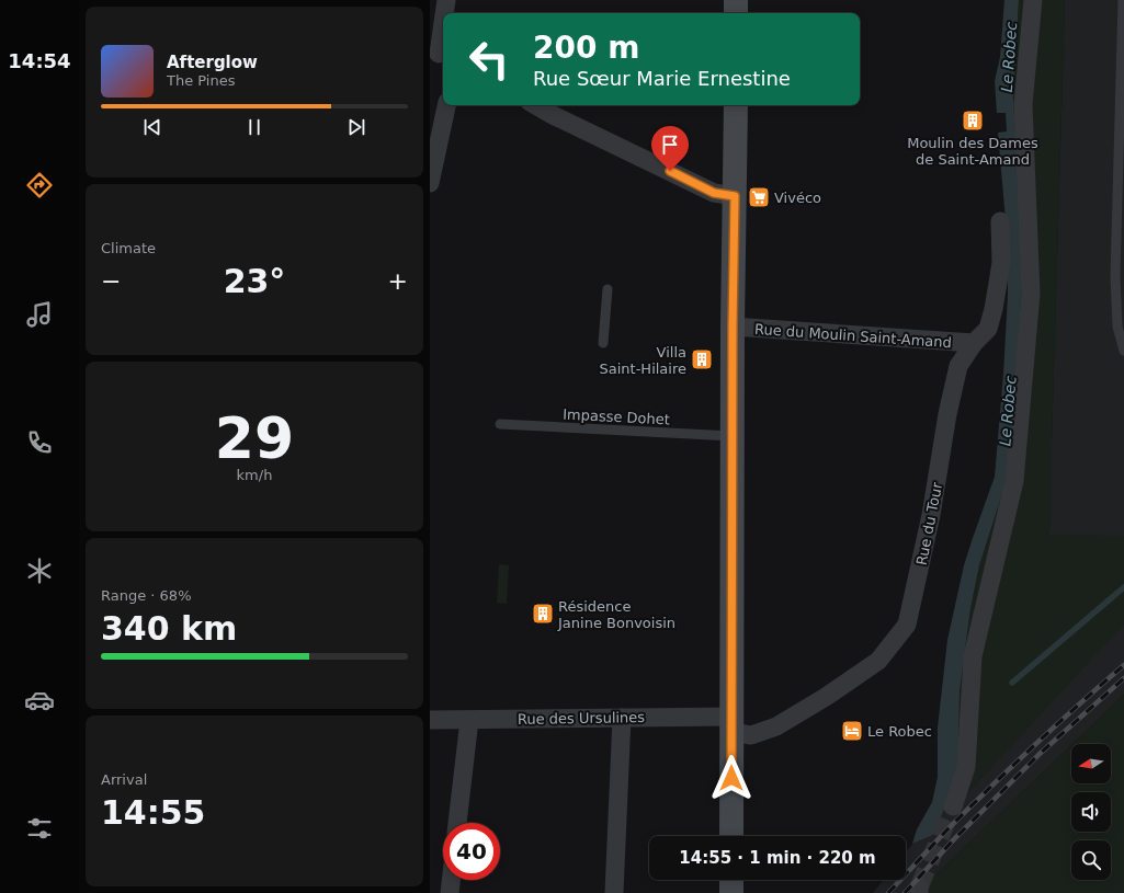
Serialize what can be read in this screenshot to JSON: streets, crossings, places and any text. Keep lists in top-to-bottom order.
{
  "streets": {
    "street": ["Rue du Moulin Saint-Amand", "Rue du Tour", "Rue des Ursulines"],
    "lane": ["Impasse Dohet"]
  },
  "crossings": [
    ["Rue du Moulin Saint-Amand", "Rue du Tour"],
    ["Rue du Tour", "Rue des Ursulines"]
  ],
  "water": ["Le Robec"],
  "places": {
    "building": ["Moulin des Dames de Saint-Amand", "Villa Saint-Hilaire", "Résidence Janine Bonvoisin"],
    "supermarket": ["Vivéco"],
    "hotel": ["Le Robec"]
  },
  "north": "left",
  "page": {
    "tabs": "14:54",
    "turn": ["200 m", "Rue Sœur Marie Ernestine"],
    "song": ["Afterglow", "The Pines"],
    "tile": [
      "Climate",
      ["29", "km/h"],
      ["Range · 68%", "340 km"],
      ["Arrival", "14:55"]
    ],
    "heat": ["−", "23°", "+"],
    "limit": "40",
    "trip": "14:55 · 1 min · 220 m"
  }
}
